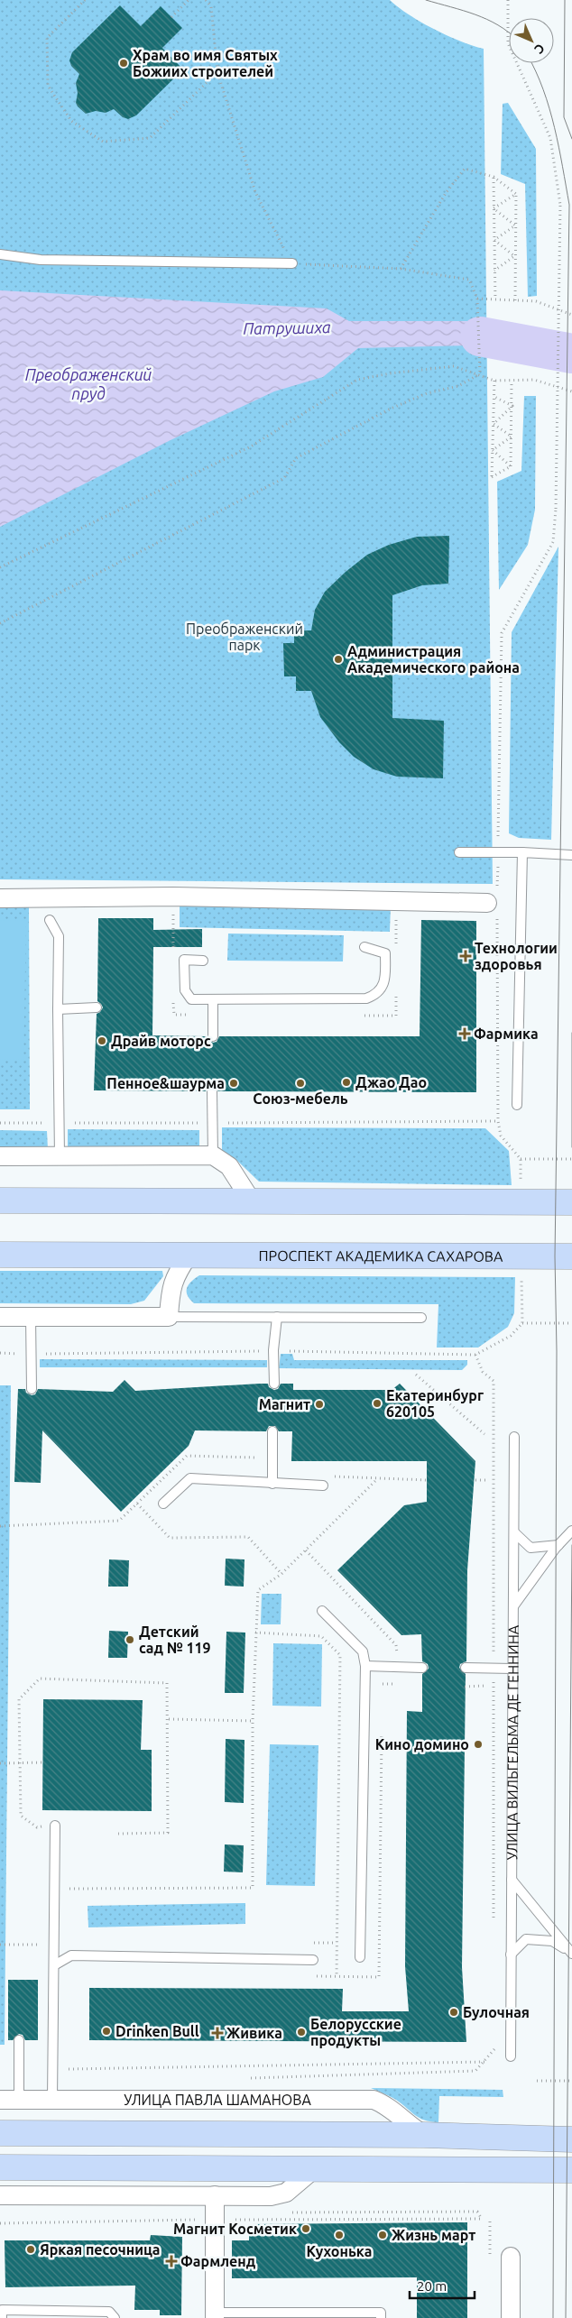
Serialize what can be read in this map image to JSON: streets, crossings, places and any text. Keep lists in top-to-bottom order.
{
  "streets": {
    "main road": ["ПРОСПЕКТ АКАДЕМИКА САХАРОВА", "УЛИЦА ПАВЛА ШАМАНОВА"],
    "lane": ["УЛИЦА ВИЛЬГЕЛЬМА ДЕ ГЕННИНА"]
  },
  "water": ["Патрушиха", "Преображенский пруд"],
  "parks": ["Преображенский парк"],
  "places": {
    "other": [
      "Храм во имя Святых Божиих строителей",
      "Администрация Академического района",
      "Драйв моторс",
      "Джао Дао",
      "Пенное&шаурма",
      "Союз-мебель",
      "Екатеринбург 620105",
      "Магнит",
      "Детский сад № 119",
      "Кино домино",
      "Булочная",
      "Drinken Bull",
      "Белорусские продукты",
      "Магнит Косметик",
      "Кухонька",
      "Жизнь март",
      "Яркая песочница"
    ],
    "health": [
      "Технологии здоровья",
      "Фармика",
      "Живика",
      "Фармленд"
    ]
  },
  "scale_bar": "20 m",
  "north": "bottom right"
}
